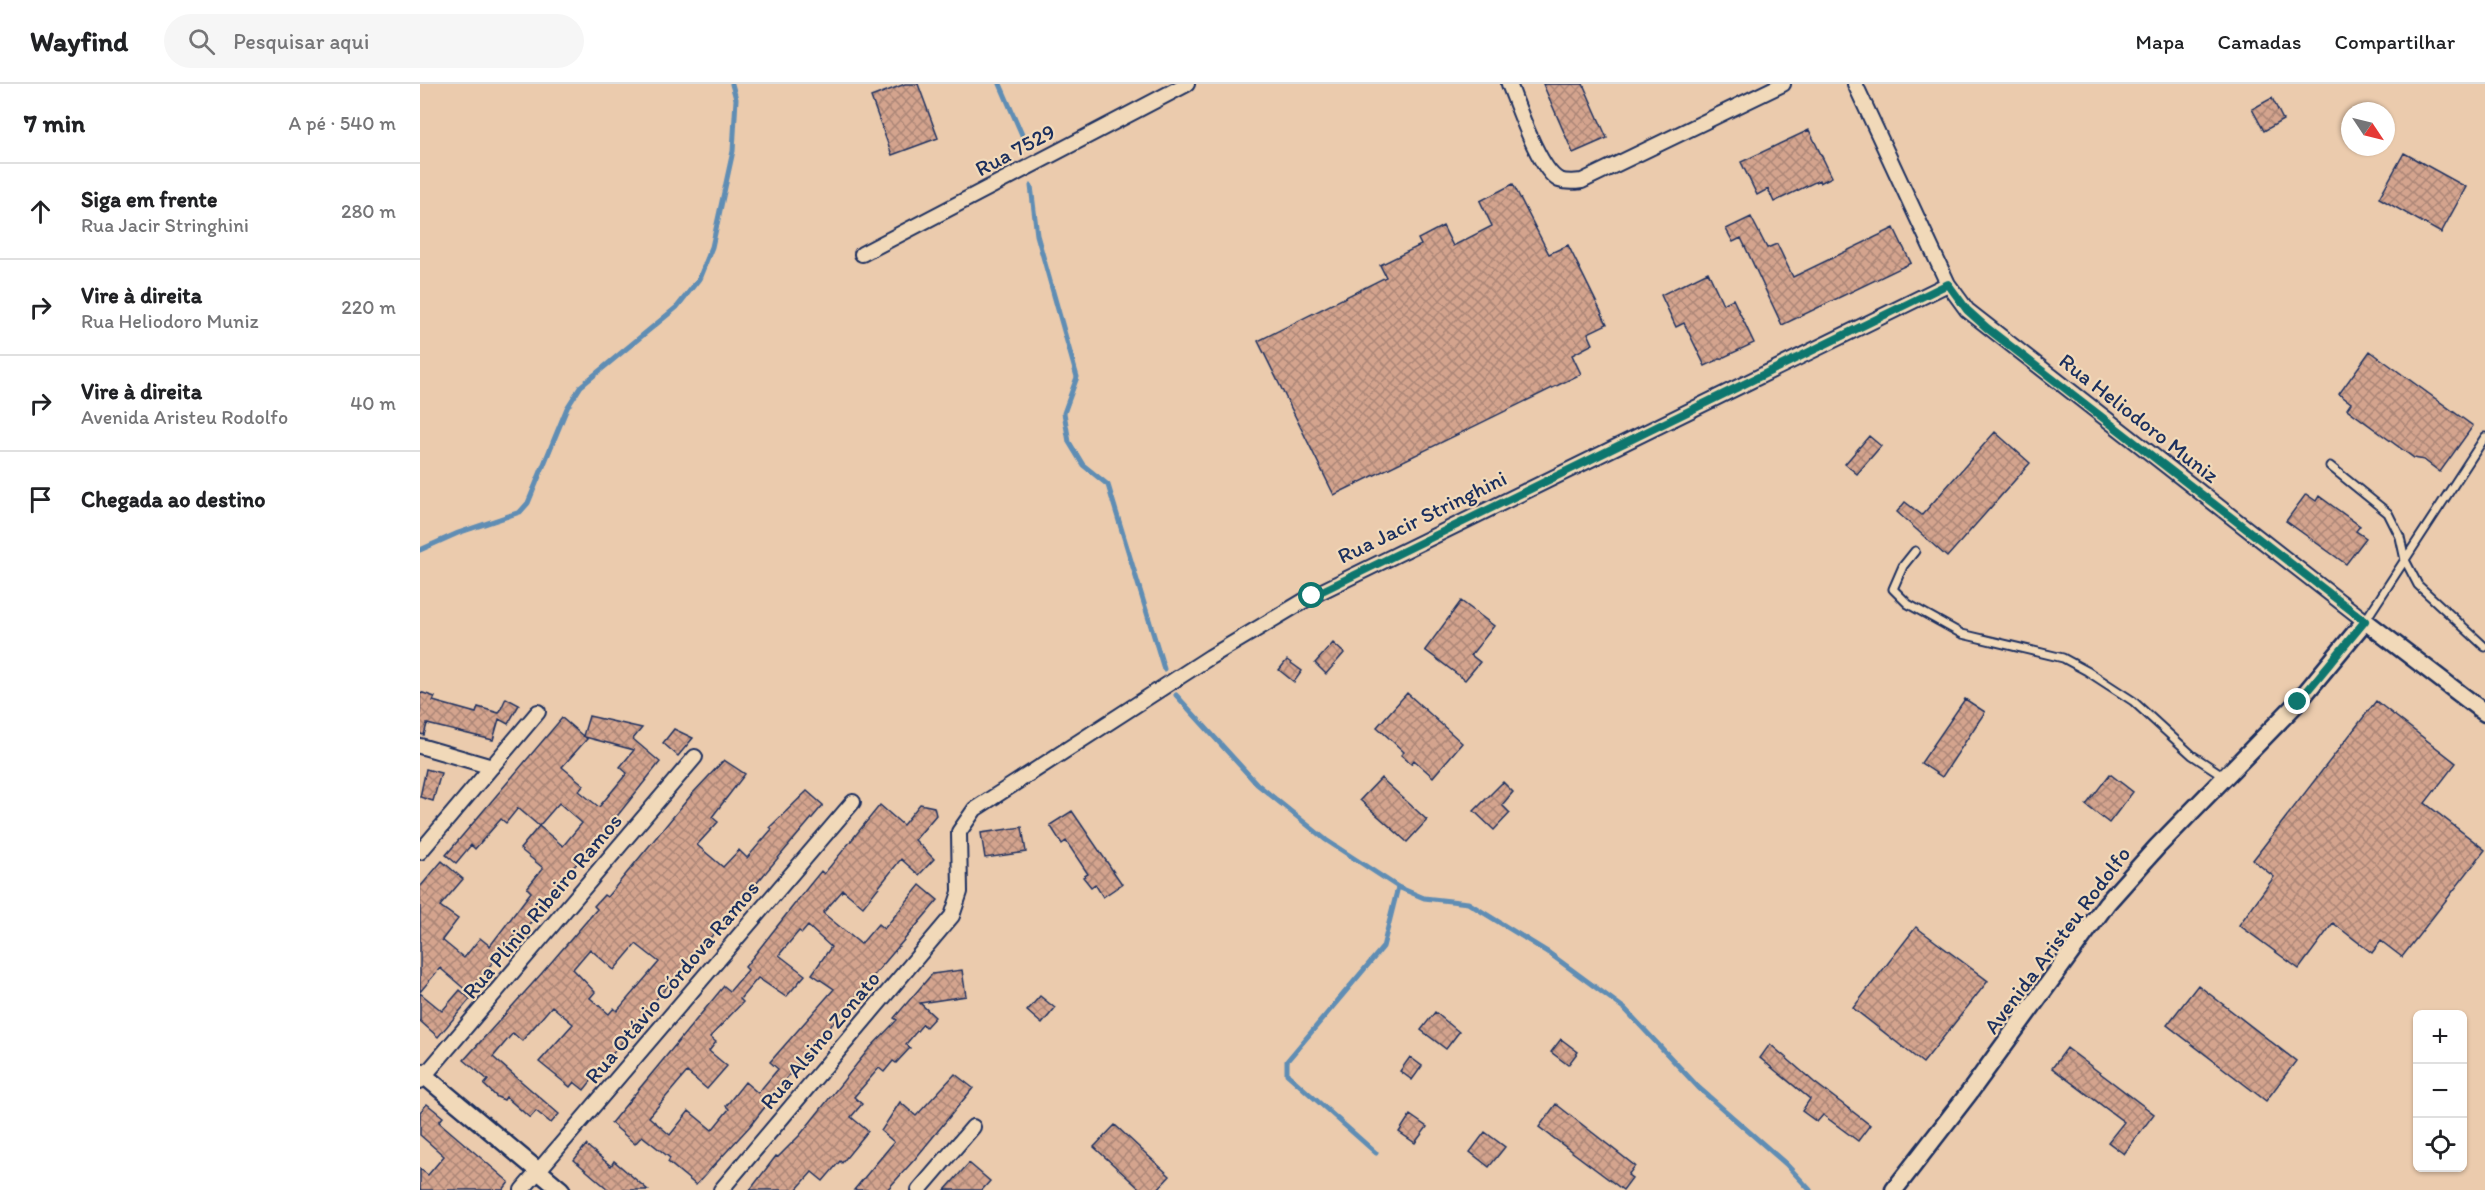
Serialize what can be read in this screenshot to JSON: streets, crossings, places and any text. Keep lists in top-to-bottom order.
{
  "streets": {
    "street": [
      "Rua 7529",
      "Rua Heliodoro Muniz",
      "Rua Jacir Stringhini",
      "Rua Plínio Ribeiro Ramos",
      "Avenida Aristeu Rodolfo",
      "Rua Otávio Córdova Ramos",
      "Rua Alsino Zonato"
    ]
  },
  "crossings": [
    ["Rua Heliodoro Muniz", "Rua Jacir Stringhini"],
    ["Rua Heliodoro Muniz", "Avenida Aristeu Rodolfo"],
    ["Rua Jacir Stringhini", "Rua Alsino Zonato"]
  ],
  "north": "bottom right",
  "page": {
    "header": "Wayfind",
    "search": "Pesquisar aqui",
    "nav": ["Mapa", "Camadas", "Compartilhar"],
    "heading": ["7 min", "A pé · 540 m"],
    "list": [
      ["Siga em frente", "Rua Jacir Stringhini", "280 m"],
      ["Vire à direita", "Rua Heliodoro Muniz", "220 m"],
      ["Vire à direita", "Avenida Aristeu Rodolfo", "40 m"],
      "Chegada ao destino"
    ],
    "map_buttons": ["+", "−"]
  }
}
